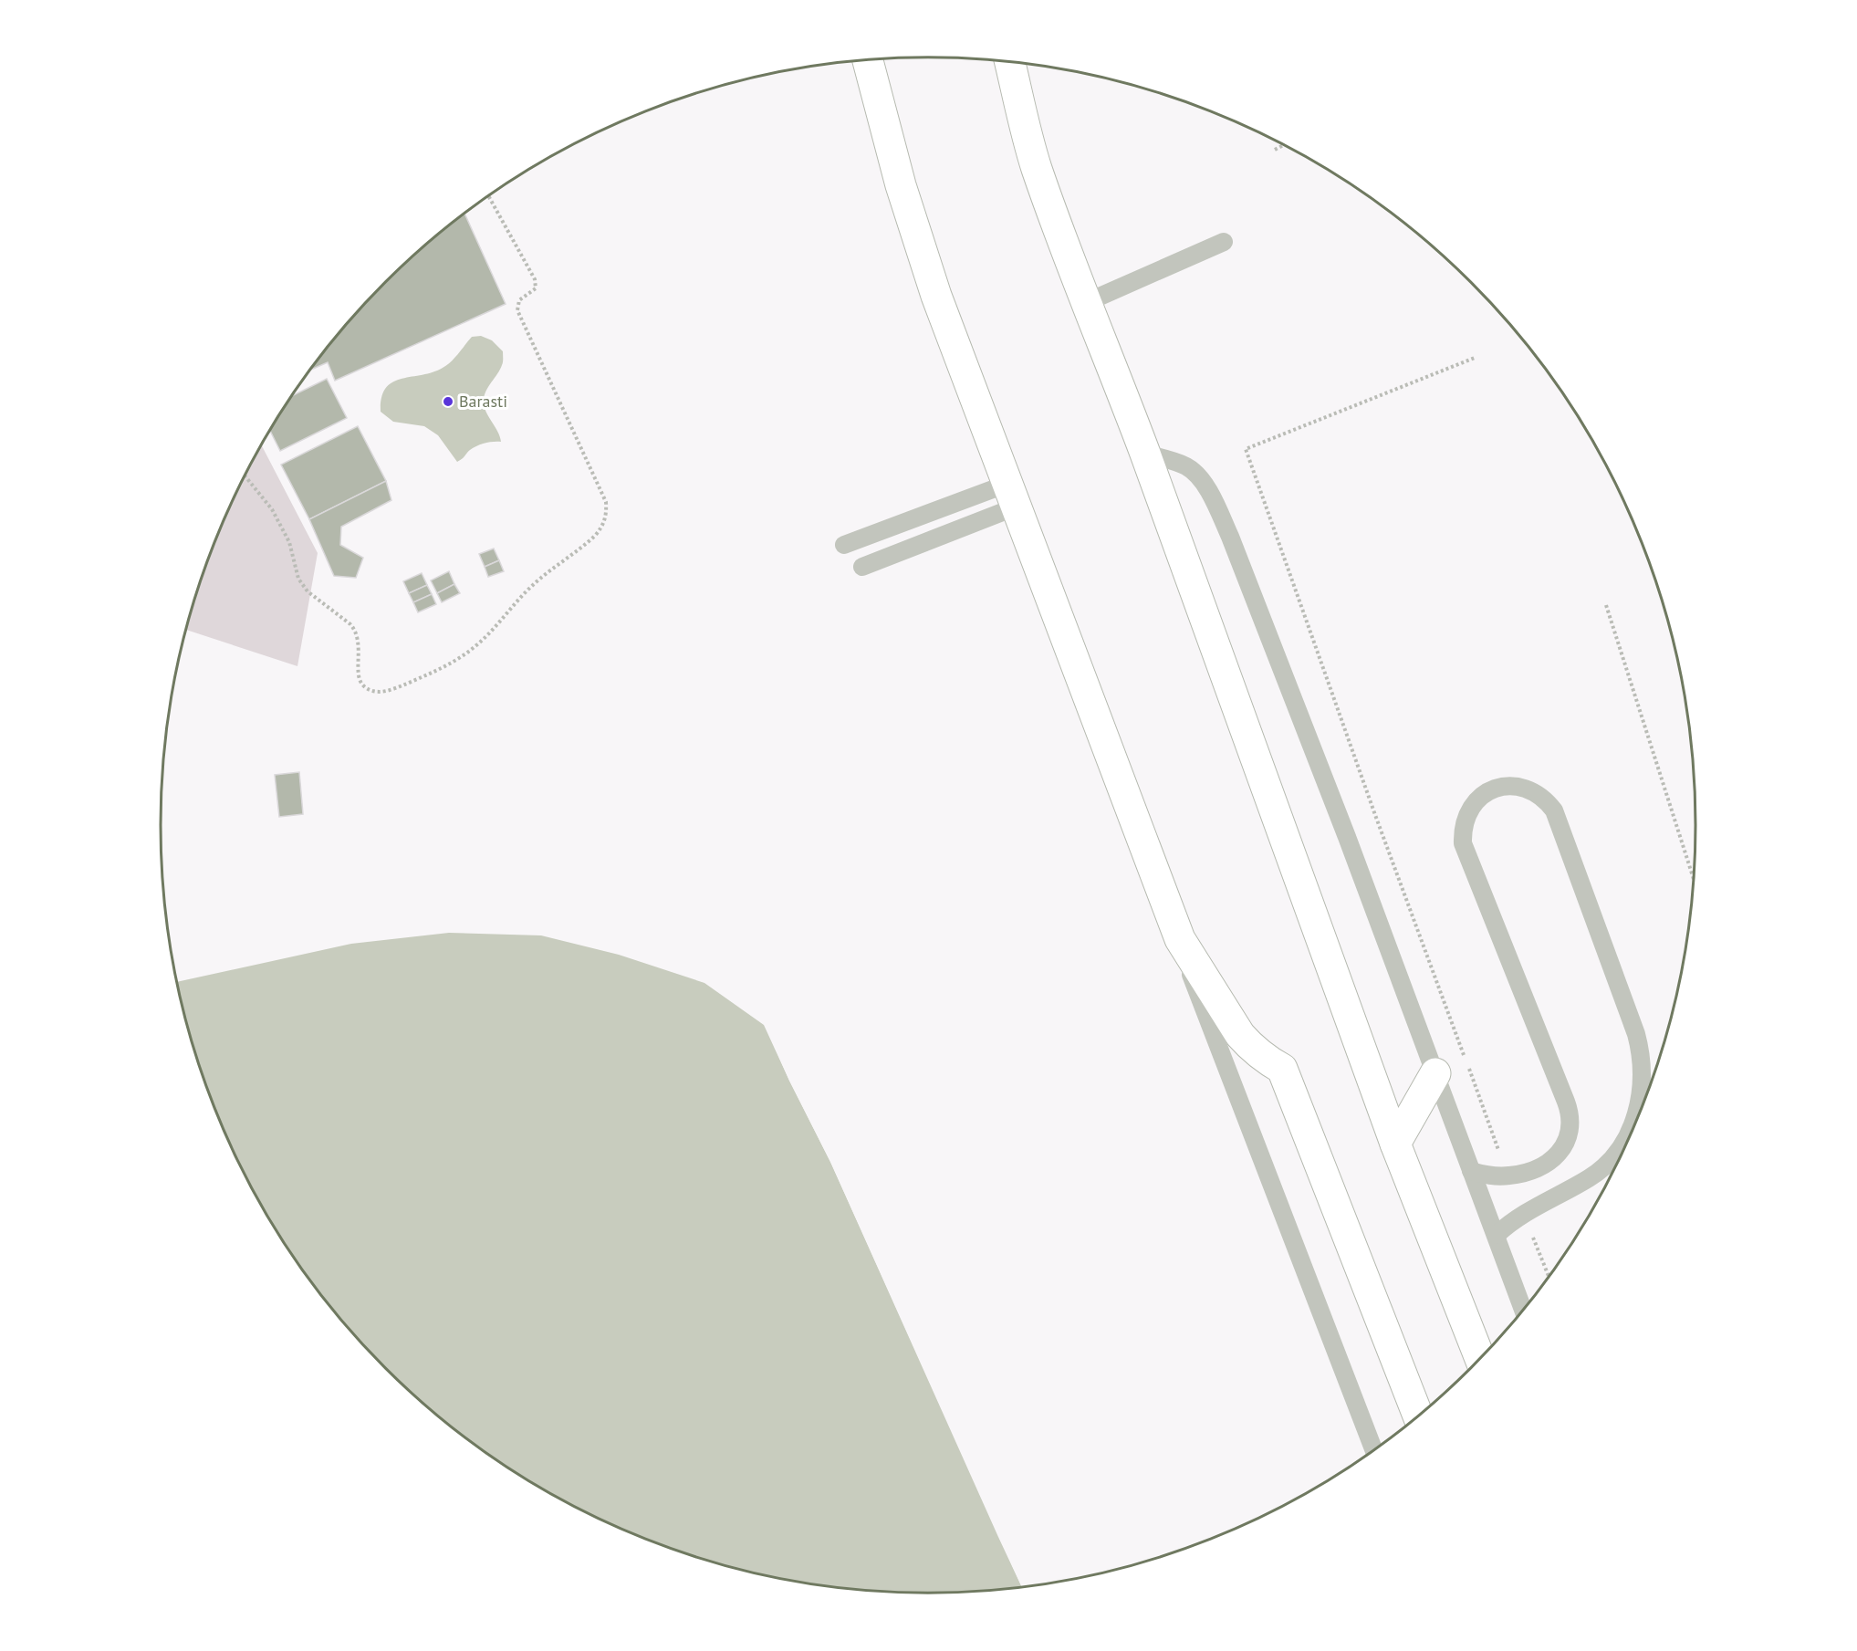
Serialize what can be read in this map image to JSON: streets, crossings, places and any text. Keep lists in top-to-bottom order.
{
  "places": ["Barasti"]
}
